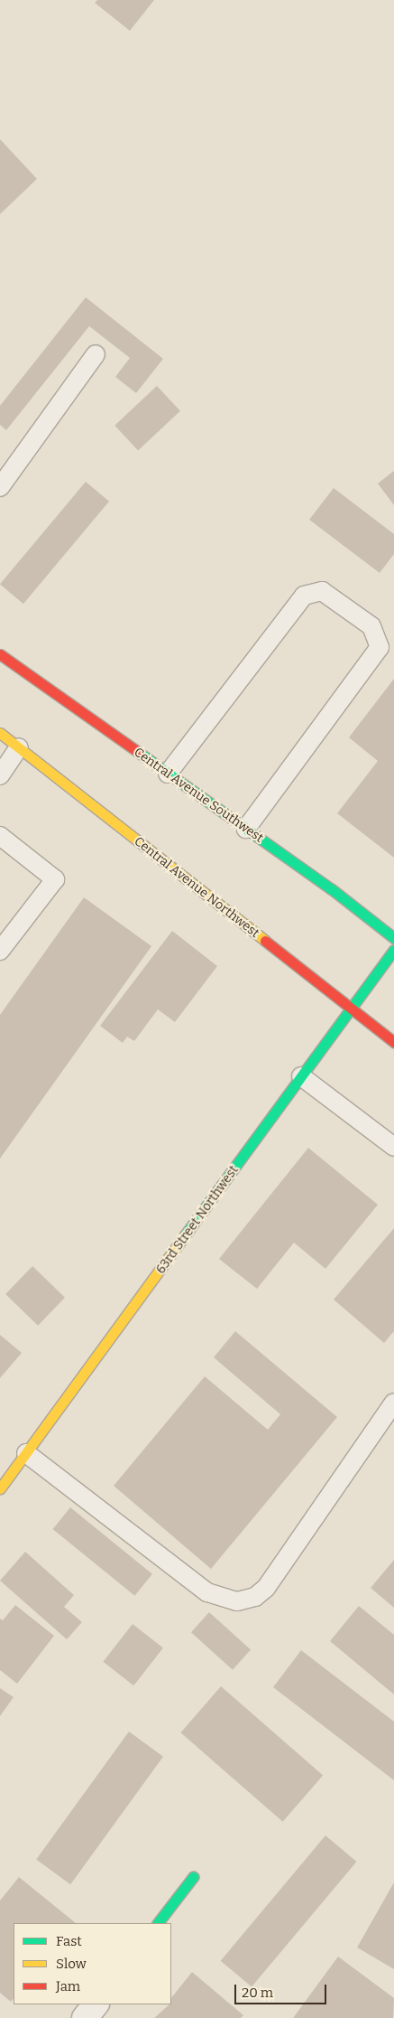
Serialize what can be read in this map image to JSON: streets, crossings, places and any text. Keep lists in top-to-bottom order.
{
  "streets": {
    "main road": ["Central Avenue Southwest", "Central Avenue Northwest", "63rd Street Northwest"]
  },
  "crossings": [
    ["Central Avenue Northwest", "63rd Street Northwest"]
  ],
  "legend": ["Fast", "Slow", "Jam"],
  "scale_bar": "20 m"
}
